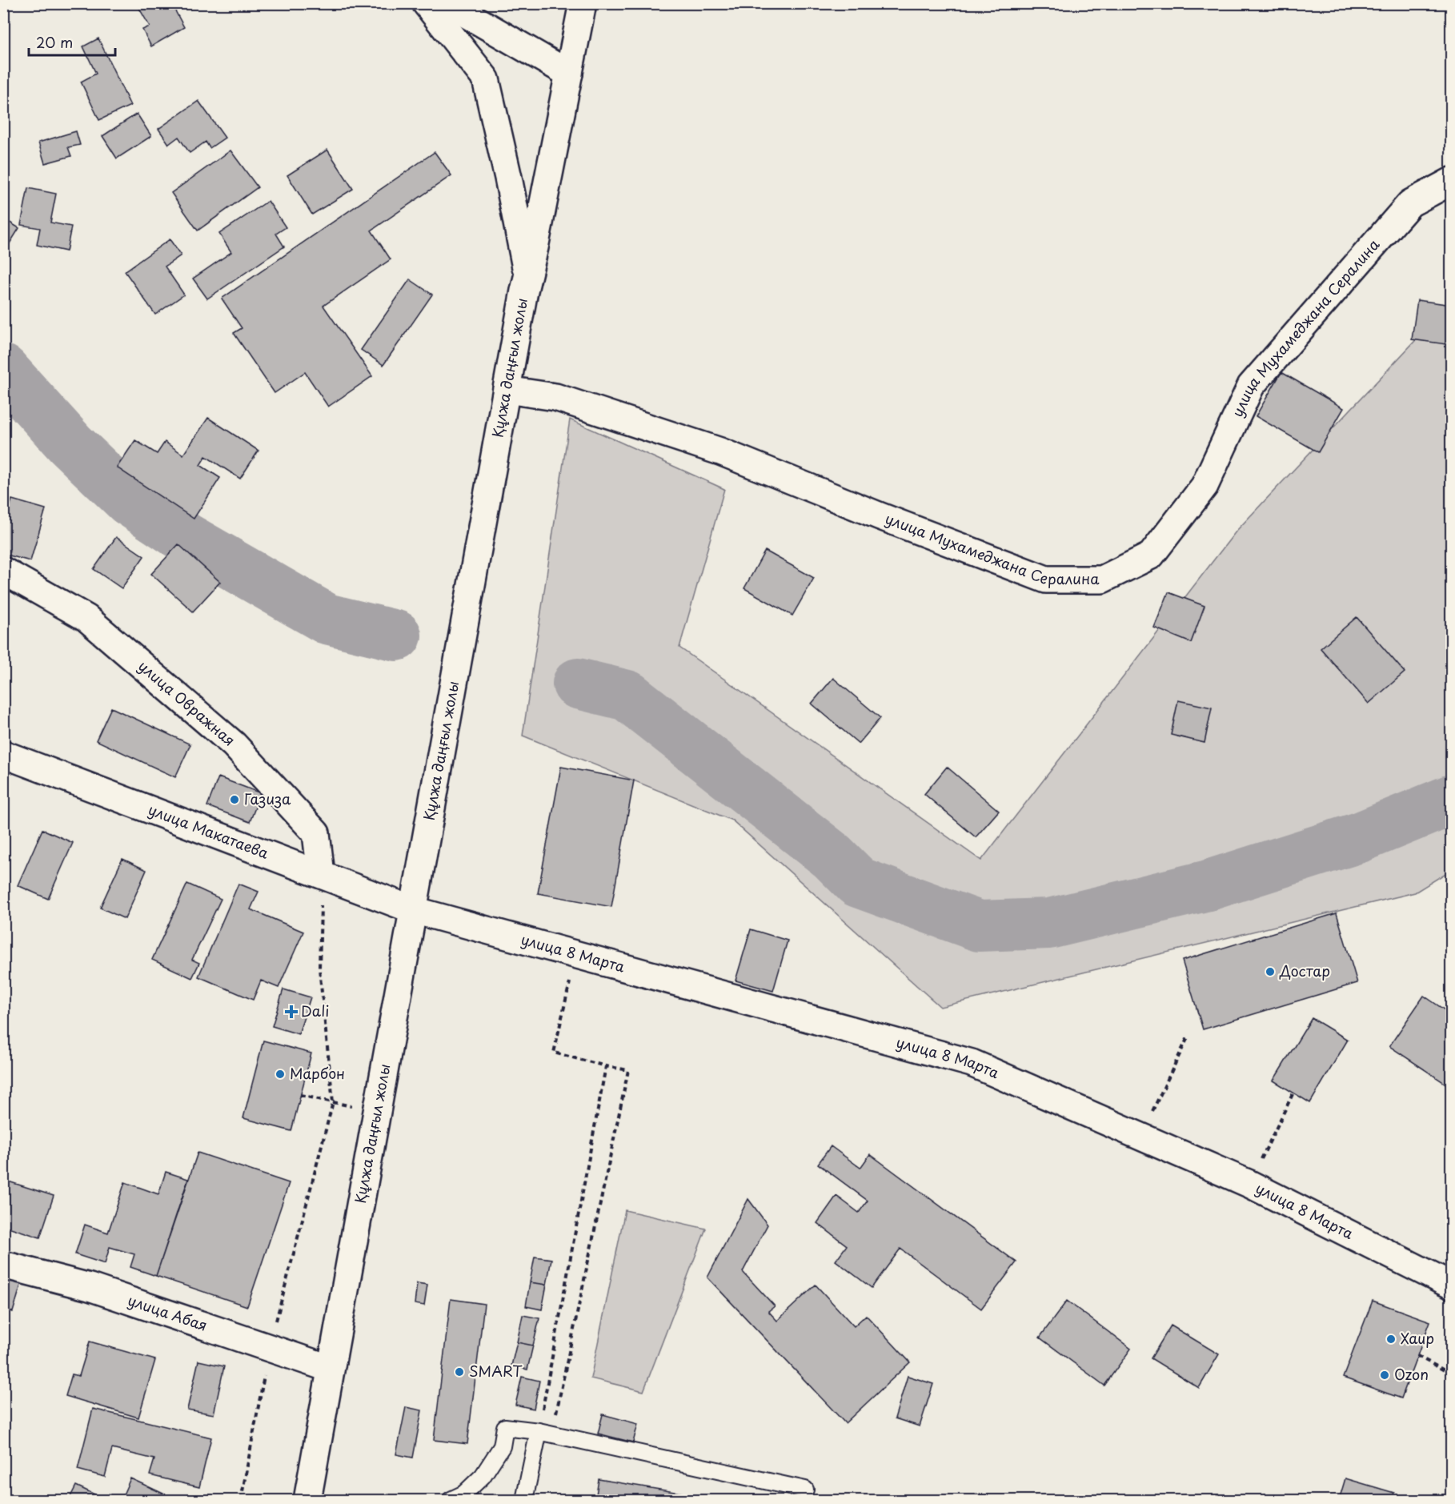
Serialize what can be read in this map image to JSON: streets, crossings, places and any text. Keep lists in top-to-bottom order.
{
  "streets": {
    "street": [
      "улица Мухамеджана Сералина",
      "Құлжа даңғыл жолы",
      "улица Овражная",
      "улица Макатаева",
      "улица 8 Марта",
      "улица Абая"
    ]
  },
  "crossings": [
    ["улица Мухамеджана Сералина", "Құлжа даңғыл жолы"],
    ["Құлжа даңғыл жолы", "улица Макатаева"],
    ["Құлжа даңғыл жолы", "улица 8 Марта"],
    ["Құлжа даңғыл жолы", "улица Абая"],
    ["улица Овражная", "улица Макатаева"],
    ["улица Макатаева", "улица 8 Марта"]
  ],
  "places": {
    "other": [
      "Газиза",
      "Достар",
      "Марбон",
      "Хаир",
      "SMART",
      "Ozon"
    ],
    "health": ["Dali"]
  },
  "scale_bar": "20 m"
}
